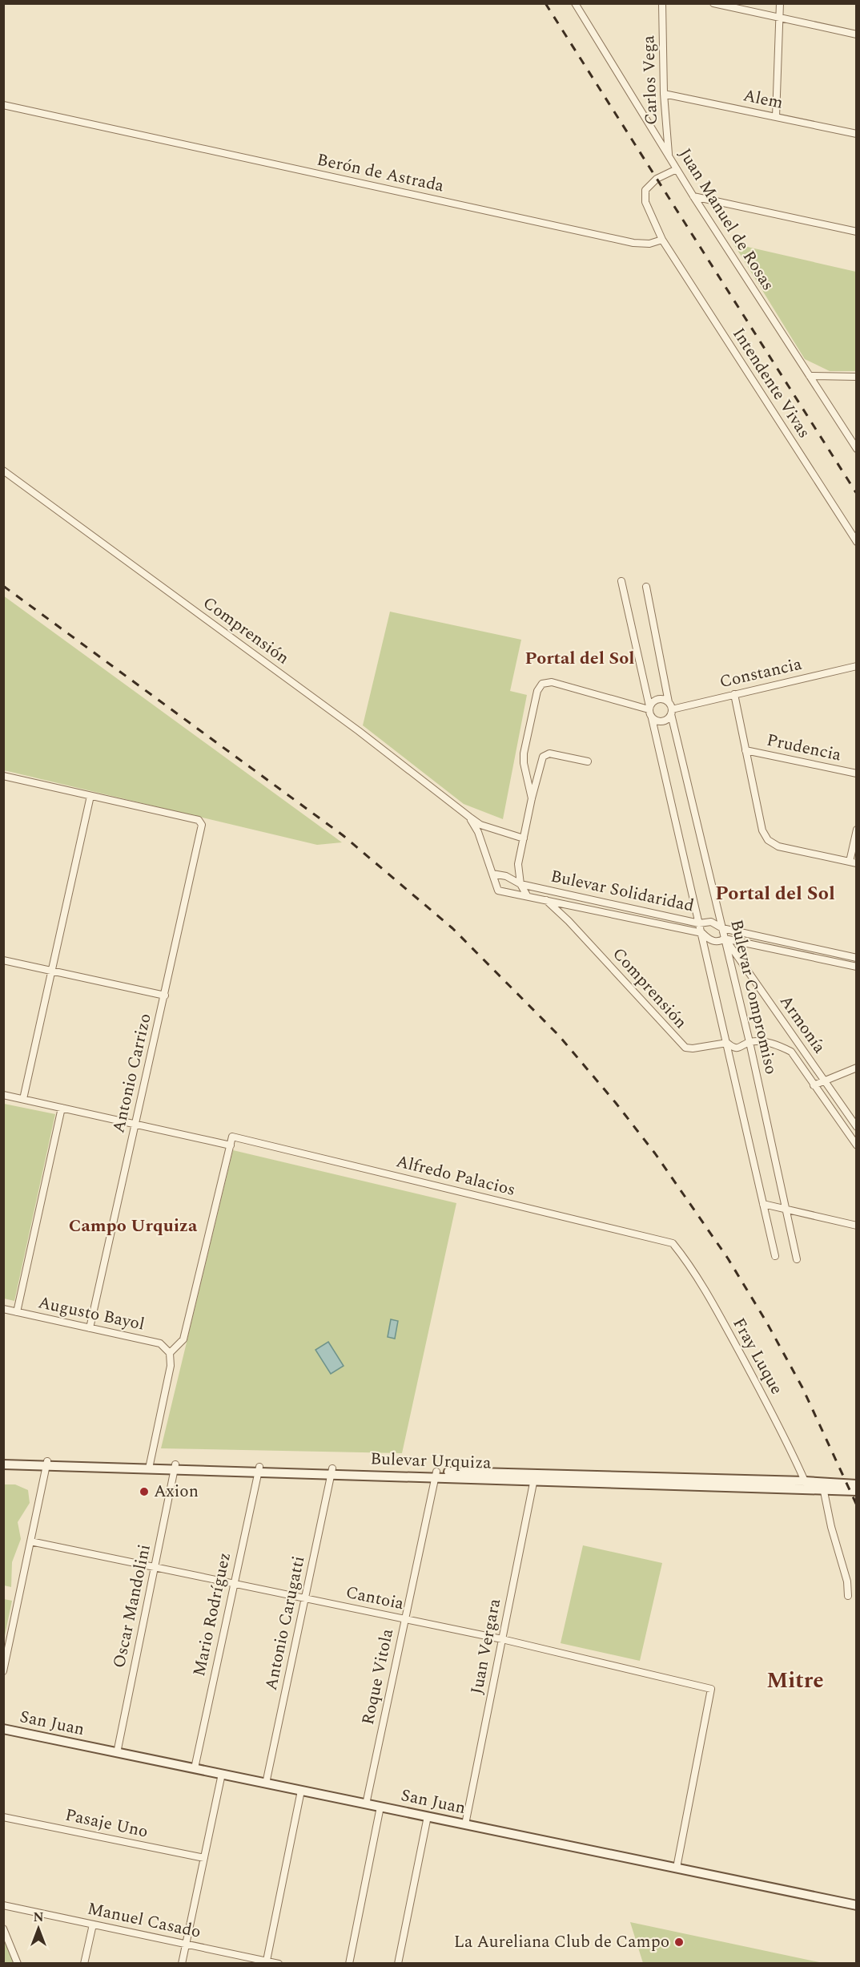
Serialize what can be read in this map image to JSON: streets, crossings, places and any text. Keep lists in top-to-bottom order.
{
  "streets": {
    "main road": ["Bulevar Urquiza", "San Juan"],
    "street": [
      "Carlos Vega",
      "Alem",
      "Berón de Astrada",
      "Juan Manuel de Rosas",
      "Intendente Vivas",
      "Comprensión",
      "Constancia",
      "Prudencia",
      "Bulevar Solidaridad",
      "Bulevar Compromiso",
      "Armonía",
      "Antonio Carrizo",
      "Alfredo Palacios",
      "Augusto Bayol",
      "Fray Luque",
      "Cantoia",
      "Oscar Mandolini",
      "Mario Rodríguez",
      "Antonio Carugatti",
      "Juan Vergara",
      "Roque Vitola",
      "Pasaje Uno",
      "Manuel Casado"
    ]
  },
  "crossings": [
    ["Carlos Vega", "Alem"],
    ["Carlos Vega", "Juan Manuel de Rosas"],
    ["Berón de Astrada", "Intendente Vivas"],
    ["Comprensión", "Bulevar Solidaridad"],
    ["Comprensión", "Bulevar Compromiso"],
    ["Comprensión", "Armonía"],
    ["Constancia", "Bulevar Compromiso"],
    ["Bulevar Solidaridad", "Bulevar Compromiso"],
    ["Bulevar Solidaridad", "Armonía"],
    ["Bulevar Compromiso", "Armonía"],
    ["Antonio Carrizo", "Augusto Bayol"],
    ["Alfredo Palacios", "Fray Luque"],
    ["Fray Luque", "Bulevar Urquiza"],
    ["Bulevar Urquiza", "Oscar Mandolini"],
    ["Bulevar Urquiza", "Mario Rodríguez"],
    ["Bulevar Urquiza", "Antonio Carugatti"],
    ["Bulevar Urquiza", "Juan Vergara"],
    ["Bulevar Urquiza", "Roque Vitola"],
    ["Cantoia", "Oscar Mandolini"],
    ["Cantoia", "Mario Rodríguez"],
    ["Cantoia", "Antonio Carugatti"],
    ["Cantoia", "Juan Vergara"],
    ["Cantoia", "Roque Vitola"],
    ["Cantoia", "San Juan"],
    ["Oscar Mandolini", "San Juan"],
    ["Mario Rodríguez", "San Juan"],
    ["Antonio Carugatti", "San Juan"],
    ["Juan Vergara", "San Juan"],
    ["Roque Vitola", "San Juan"]
  ],
  "districts": [
    "Portal del Sol",
    "Portal del Sol",
    "Campo Urquiza",
    "Mitre"
  ],
  "places": ["Axion", "La Aureliana Club de Campo"],
  "north": "top"
}
